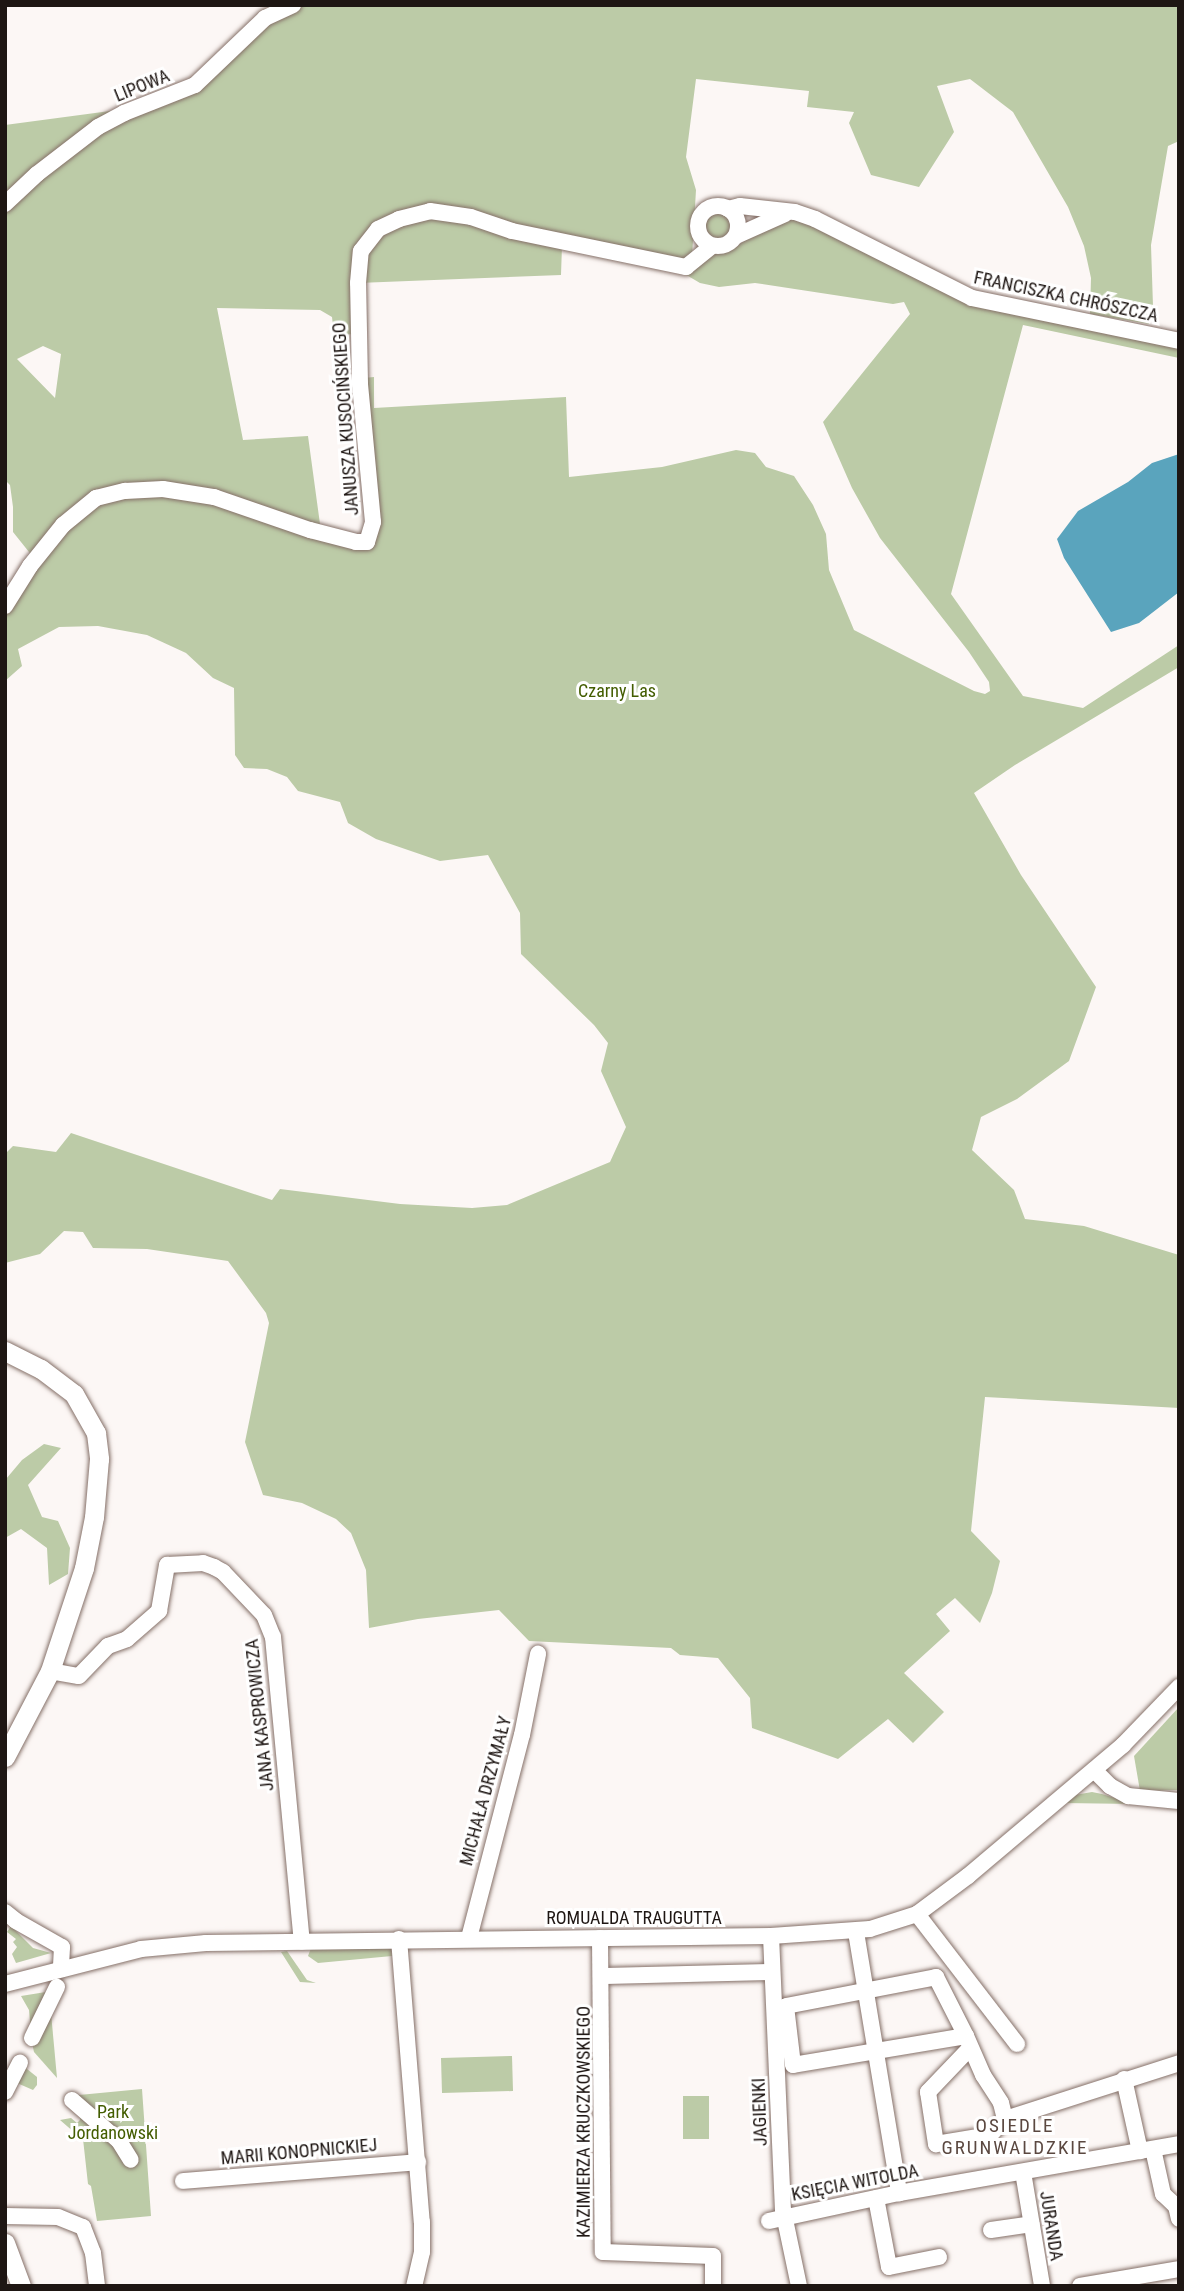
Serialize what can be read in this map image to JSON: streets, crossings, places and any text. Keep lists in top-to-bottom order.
{
  "streets": {
    "street": [
      "LIPOWA",
      "FRANCISZKA CHRÓSZCZA",
      "JANUSZA KUSOCIŃSKIEGO",
      "JANA KASPROWICZA",
      "MICHAŁA DRZYMAŁY",
      "ROMUALDA TRAUGUTTA",
      "JAGIENKI",
      "KAZIMIERZA KRUCZKOWSKIEGO",
      "MARII KONOPNICKIEJ",
      "KSIĘCIA WITOLDA",
      "JURANDA"
    ]
  },
  "crossings": [
    ["FRANCISZKA CHRÓSZCZA", "JANUSZA KUSOCIŃSKIEGO"],
    ["JANA KASPROWICZA", "ROMUALDA TRAUGUTTA"],
    ["MICHAŁA DRZYMAŁY", "ROMUALDA TRAUGUTTA"],
    ["ROMUALDA TRAUGUTTA", "JAGIENKI"],
    ["ROMUALDA TRAUGUTTA", "KAZIMIERZA KRUCZKOWSKIEGO"],
    ["JAGIENKI", "KSIĘCIA WITOLDA"],
    ["KSIĘCIA WITOLDA", "JURANDA"]
  ],
  "districts": ["OSIEDLE GRUNWALDZKIE"],
  "parks": ["Czarny Las", "Park Jordanowski"]
}
